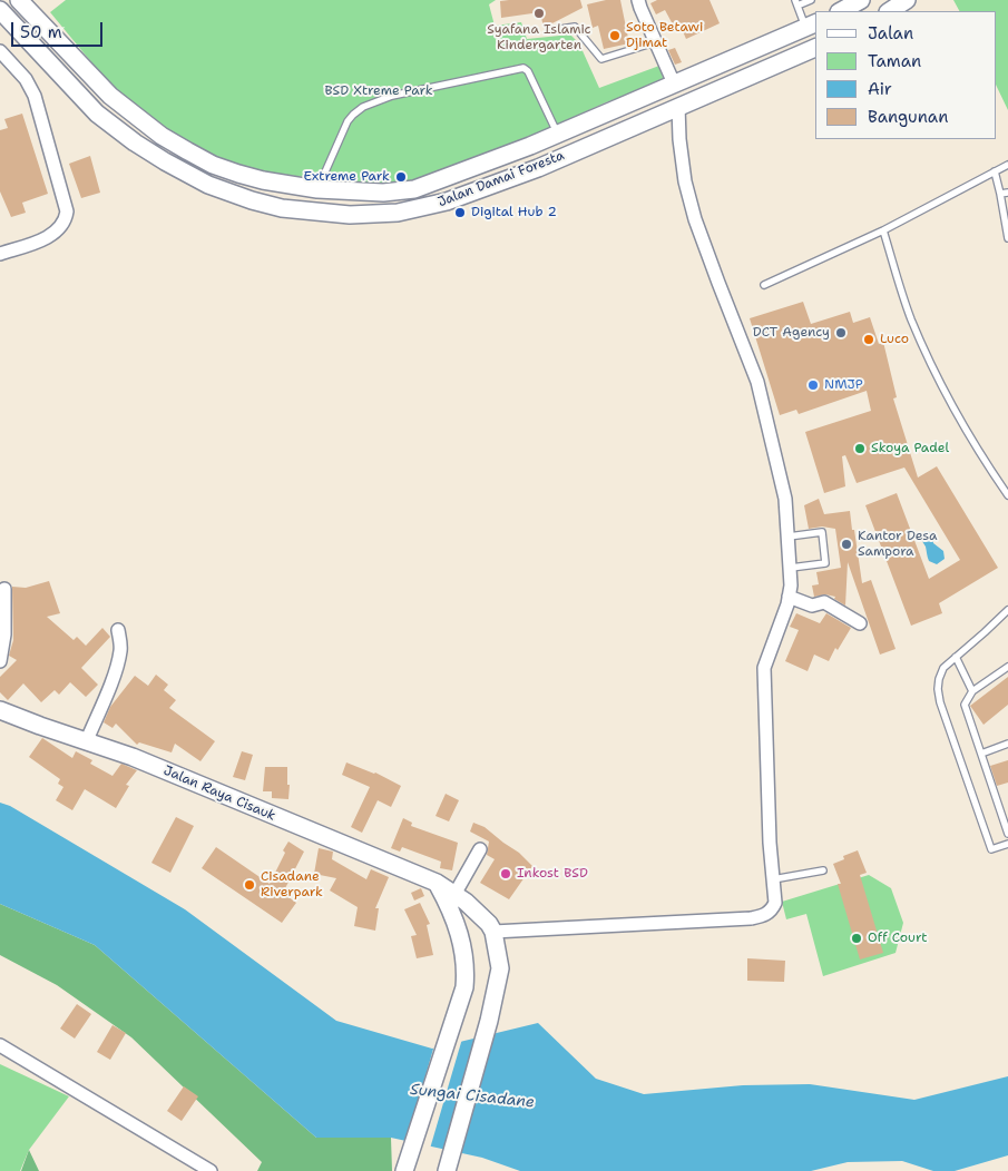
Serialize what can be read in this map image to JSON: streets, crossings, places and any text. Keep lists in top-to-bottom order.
{
  "streets": {
    "main road": ["Jalan Damai Foresta", "Jalan Raya Cisauk"]
  },
  "water": ["Sungai Cisadane"],
  "parks": ["BSD Xtreme Park"],
  "places": [
    "Syafana Islamic Kindergarten",
    "Soto Betawi Djimat",
    "Extreme Park",
    "Digital Hub 2",
    "DCT Agency",
    "Luco",
    "NMJP",
    "Skoya Padel",
    "Kantor Desa Sampora",
    "Inkost BSD",
    "Cisadane Riverpark",
    "Off Court"
  ],
  "legend": [
    "Jalan",
    "Taman",
    "Air",
    "Bangunan"
  ],
  "scale_bar": "50 m"
}
